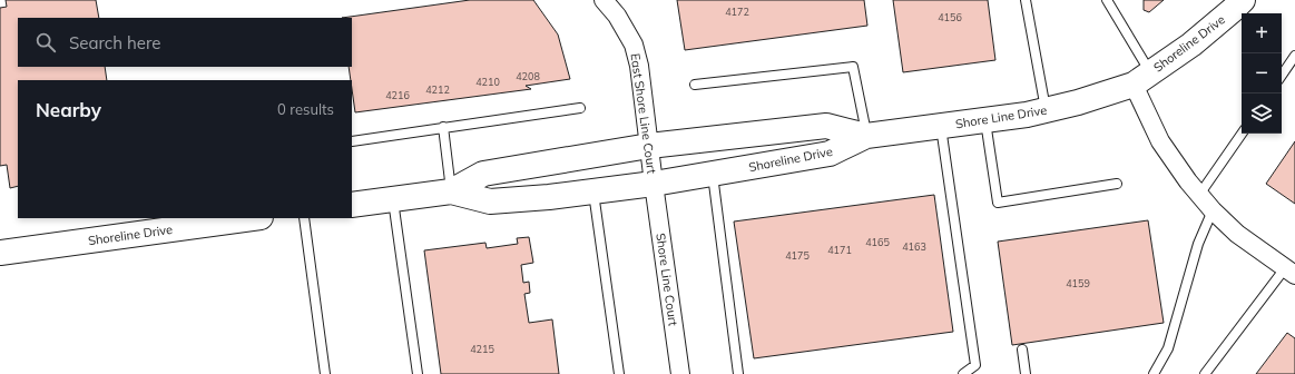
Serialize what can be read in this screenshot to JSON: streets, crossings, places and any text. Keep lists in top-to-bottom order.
{
  "streets": {
    "street": [
      "Shoreline Drive",
      "East Shore Line Court",
      "Shore Line Drive",
      "Shore Line Court"
    ]
  },
  "crossings": [
    ["Shoreline Drive", "East Shore Line Court"],
    ["Shoreline Drive", "Shore Line Drive"],
    ["Shoreline Drive", "Shore Line Court"],
    ["East Shore Line Court", "Shore Line Court"]
  ],
  "house_numbers": [
    "4172",
    "4156",
    "4208",
    "4210",
    "4212",
    "4216",
    "4165",
    "4163",
    "4171",
    "4175",
    "4159",
    "4215"
  ],
  "page": {
    "map_buttons": ["+", "−"],
    "search": "Search here",
    "heading": ["Nearby", "0 results"]
  }
}
